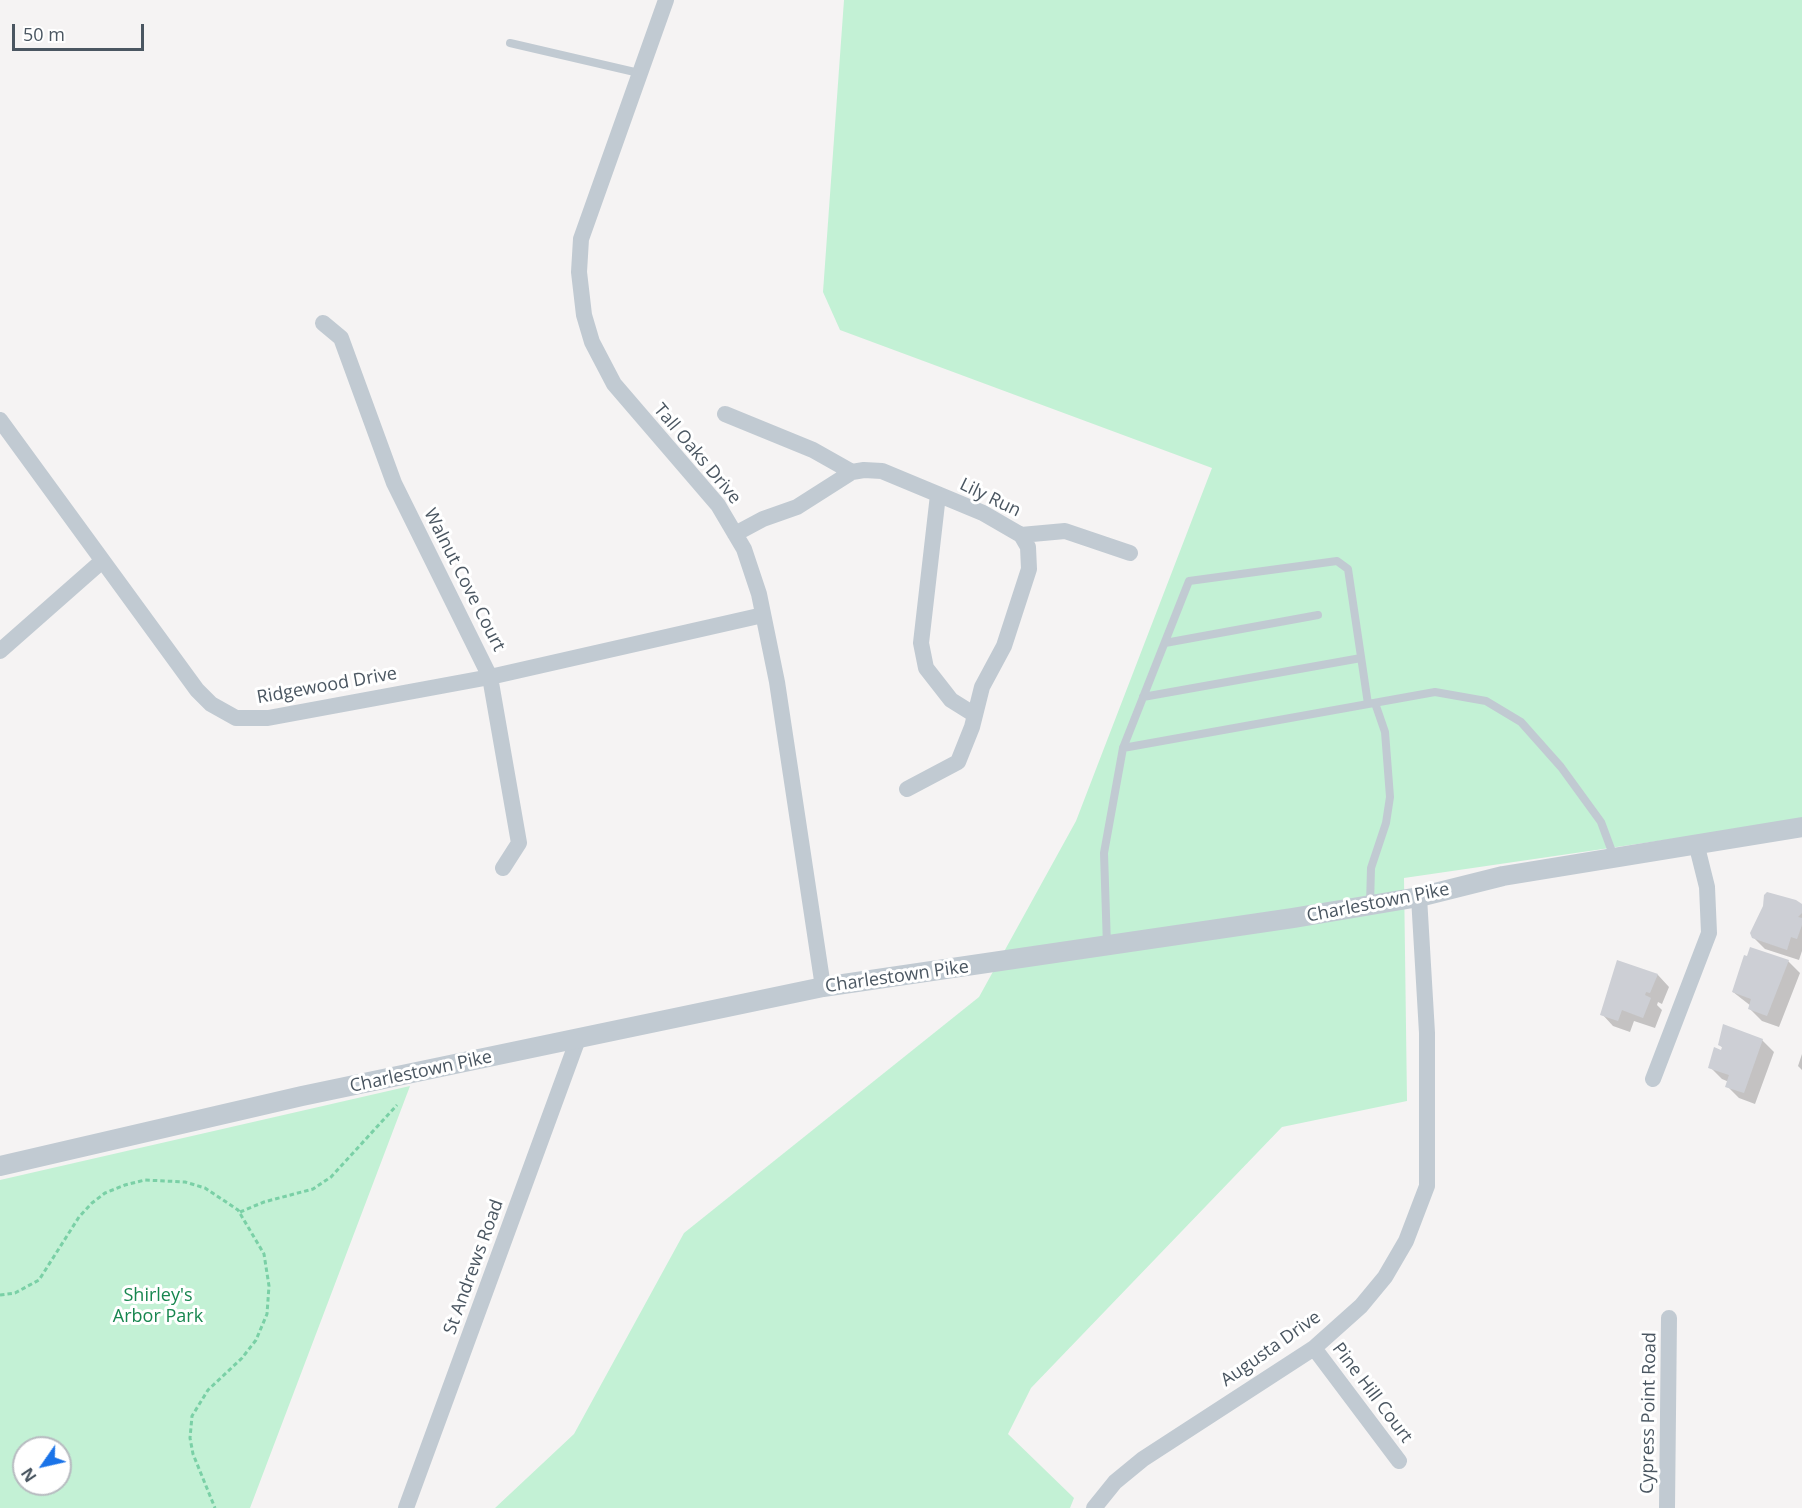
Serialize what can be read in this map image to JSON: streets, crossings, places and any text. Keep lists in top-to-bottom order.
{
  "streets": {
    "street": [
      "Tall Oaks Drive",
      "Lily Run",
      "Walnut Cove Court",
      "Ridgewood Drive",
      "Charlestown Pike",
      "St Andrews Road",
      "Augusta Drive",
      "Pine Hill Court",
      "Cypress Point Road"
    ]
  },
  "crossings": [
    ["Tall Oaks Drive", "Ridgewood Drive"],
    ["Tall Oaks Drive", "Charlestown Pike"],
    ["Walnut Cove Court", "Ridgewood Drive"],
    ["Charlestown Pike", "St Andrews Road"],
    ["Charlestown Pike", "Augusta Drive"],
    ["Augusta Drive", "Pine Hill Court"]
  ],
  "parks": ["Shirley's Arbor Park"],
  "scale_bar": "50 m",
  "north": "bottom left"
}
